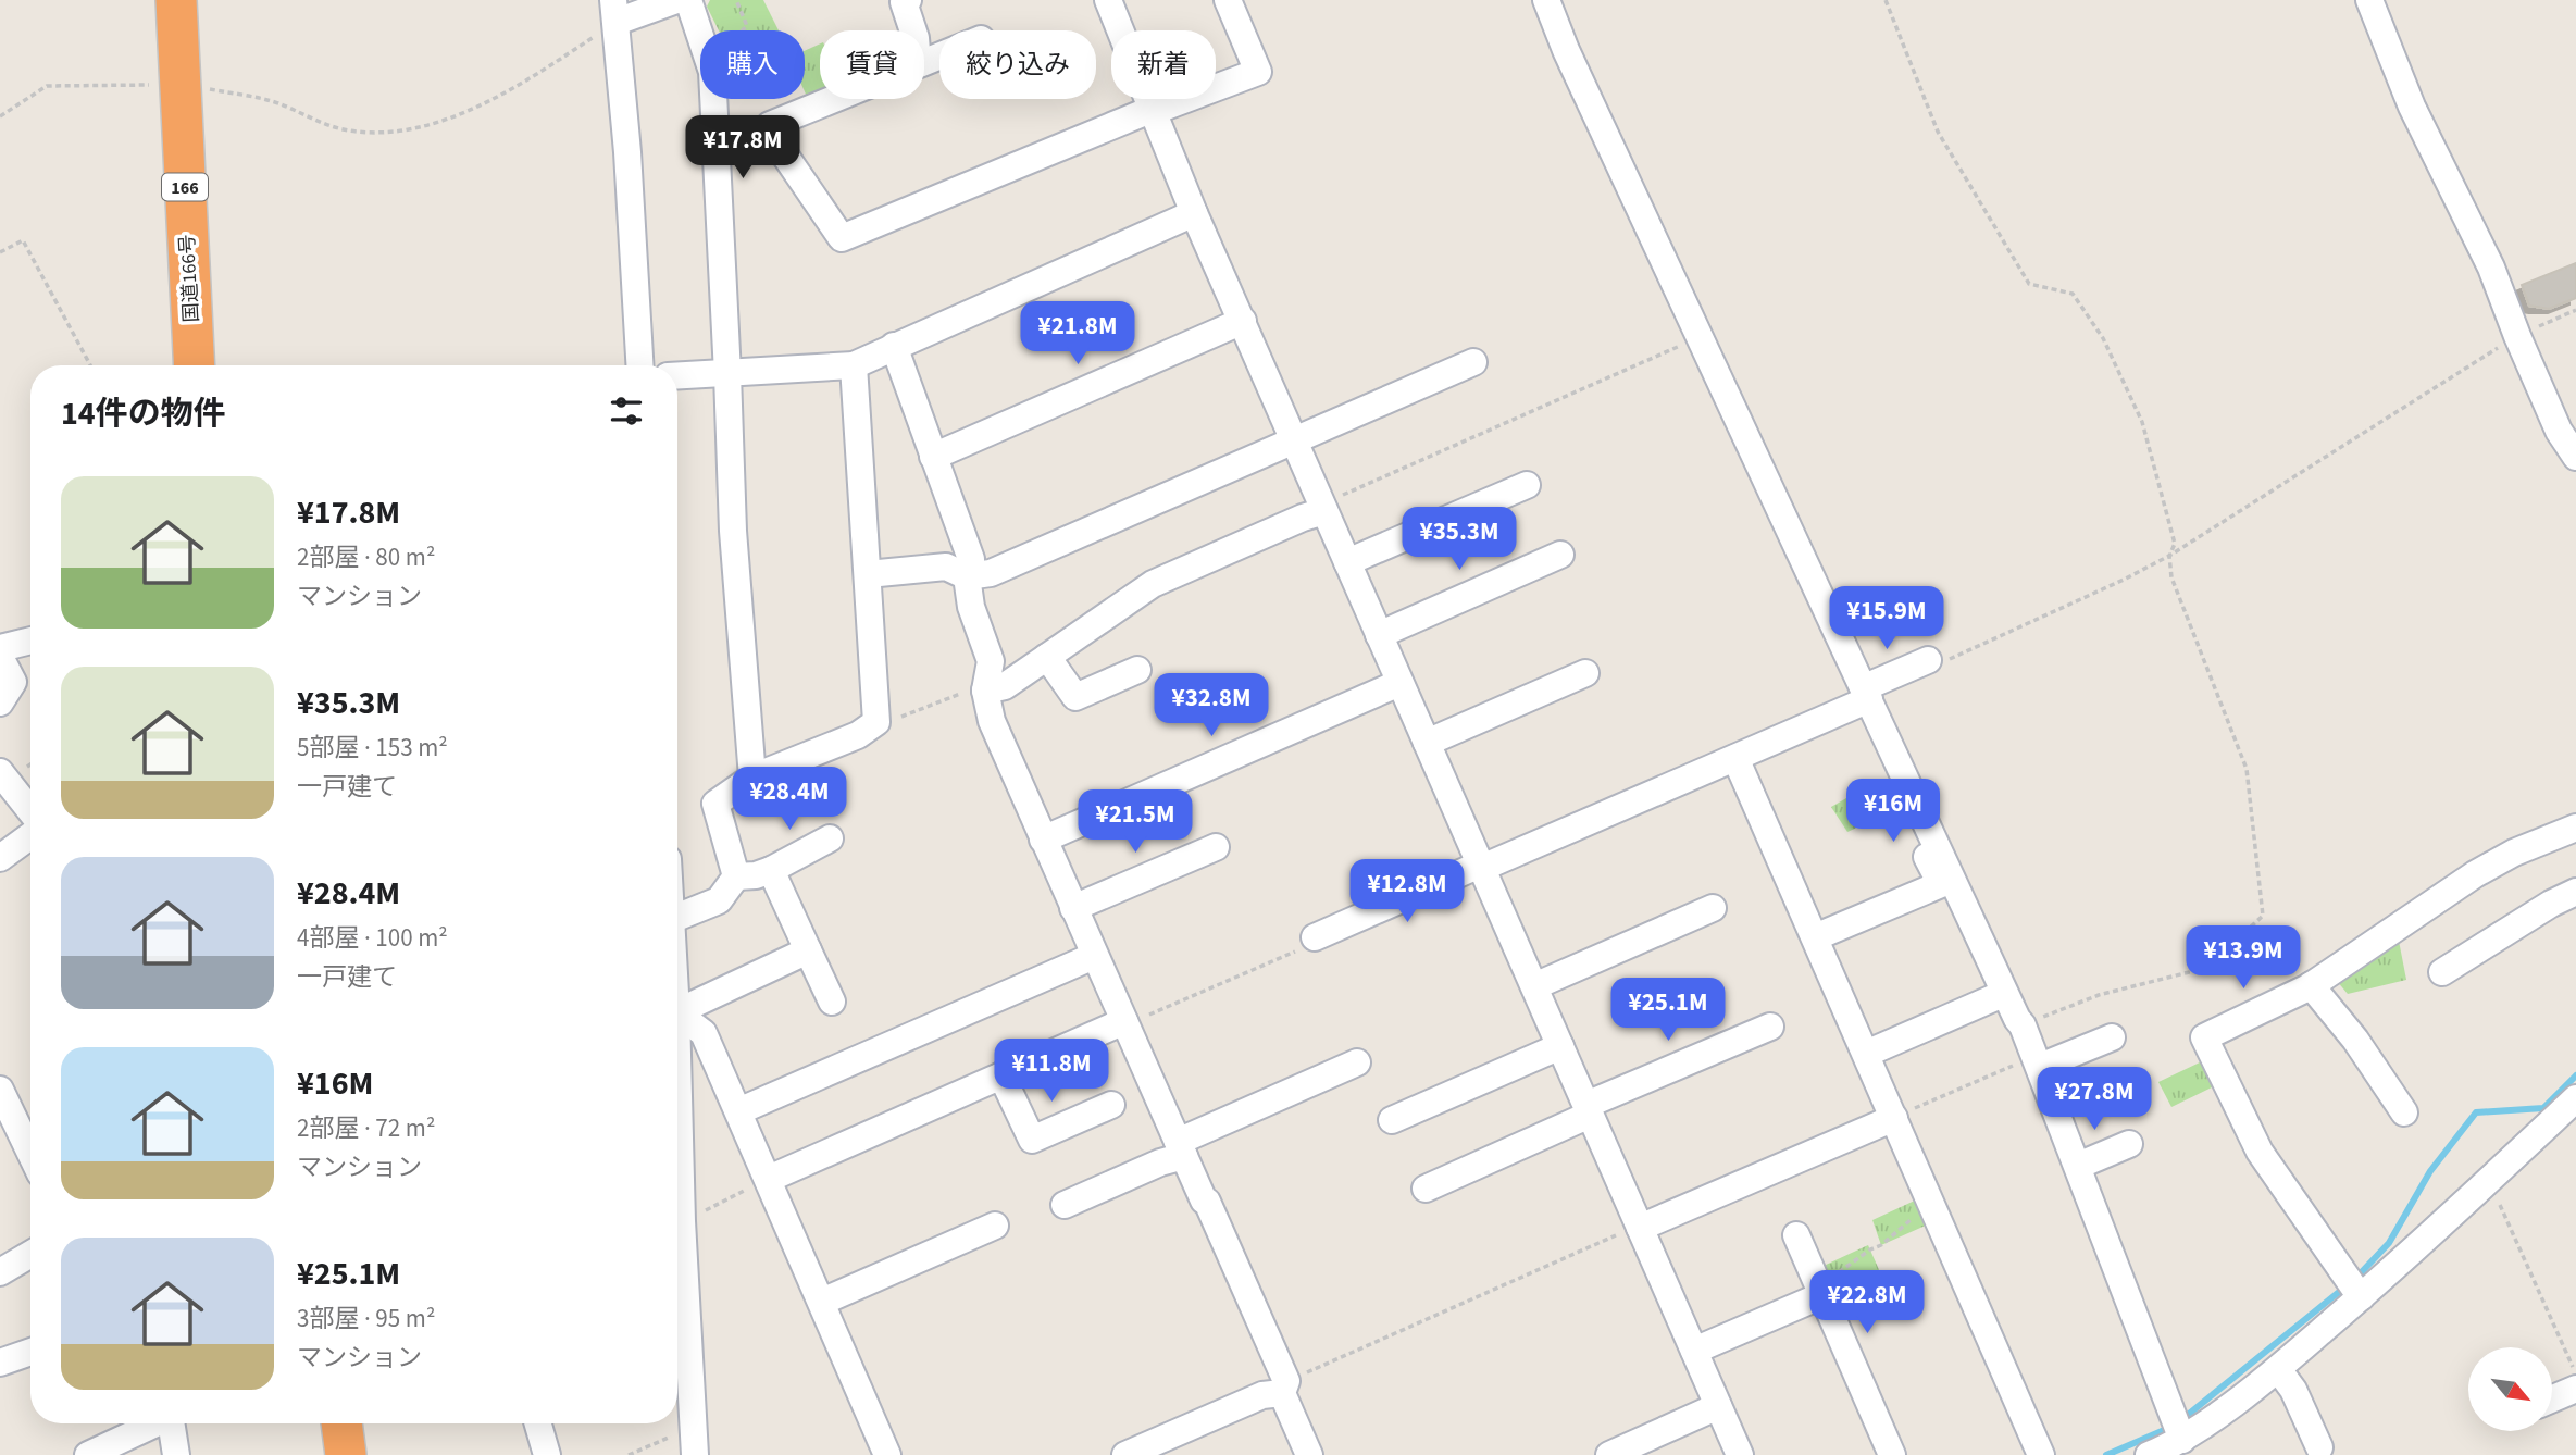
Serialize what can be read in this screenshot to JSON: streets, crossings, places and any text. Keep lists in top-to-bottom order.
{
  "streets": {
    "highway": ["166", "国道166号"]
  },
  "north": "bottom right",
  "page": {
    "chip": [
      "購入",
      "賃貸",
      "絞り込み",
      "新着"
    ],
    "price": [
      "¥17.8M",
      "¥21.8M",
      "¥35.3M",
      "¥15.9M",
      "¥32.8M",
      "¥28.4M",
      "¥16M",
      "¥21.5M",
      "¥12.8M",
      "¥13.9M",
      "¥25.1M",
      "¥11.8M",
      "¥27.8M",
      "¥22.8M"
    ],
    "heading": "14件の物件",
    "list": [
      {
        "name": "¥17.8M",
        "note": "2部屋 · 80 m² · マンション"
      },
      {
        "name": "¥35.3M",
        "note": "5部屋 · 153 m² · 一戸建て"
      },
      {
        "name": "¥28.4M",
        "note": "4部屋 · 100 m² · 一戸建て"
      },
      {
        "name": "¥16M",
        "note": "2部屋 · 72 m² · マンション"
      },
      {
        "name": "¥25.1M",
        "note": "3部屋 · 95 m² · マンション"
      }
    ]
  }
}
